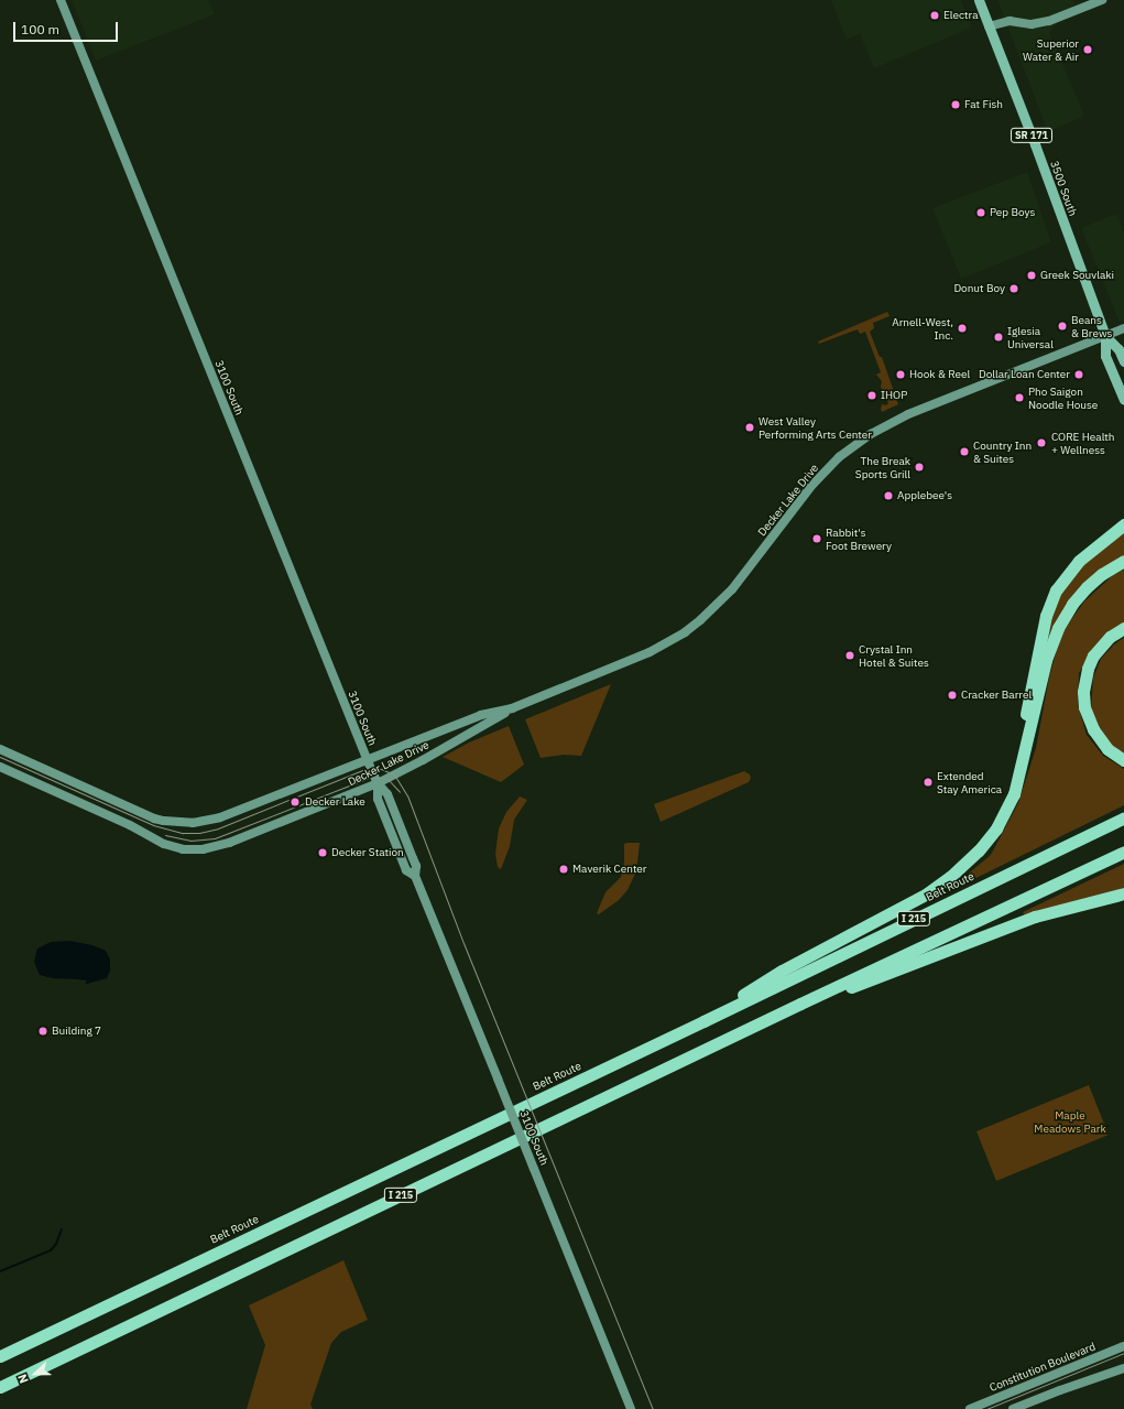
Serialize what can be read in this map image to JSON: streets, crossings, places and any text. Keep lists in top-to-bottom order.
{
  "streets": {
    "highway": ["Belt Route", "I 215"],
    "main road": ["SR 171", "3500 South"],
    "street": ["3100 South", "Decker Lake Drive", "Constitution Boulevard"]
  },
  "crossings": [
    ["3500 South", "Decker Lake Drive"],
    ["3100 South", "Decker Lake Drive"]
  ],
  "parks": ["Maple Meadows Park"],
  "places": [
    "Electra",
    "Superior Water & Air",
    "Fat Fish",
    "Pep Boys",
    "Greek Souvlaki",
    "Donut Boy",
    "Beans & Brews",
    "Arnell-West, Inc.",
    "Iglesia Universal",
    "Hook & Reel",
    "Dollar Loan Center",
    "IHOP",
    "Pho Saigon Noodle House",
    "West Valley Performing Arts Center",
    "CORE Health + Wellness",
    "Country Inn & Suites",
    "The Break Sports Grill",
    "Applebee's",
    "Rabbit's Foot Brewery",
    "Crystal Inn Hotel & Suites",
    "Cracker Barrel",
    "Extended Stay America",
    "Decker Lake",
    "Decker Station",
    "Maverik Center",
    "Building 7"
  ],
  "scale_bar": "100 m",
  "north": "left"
}
